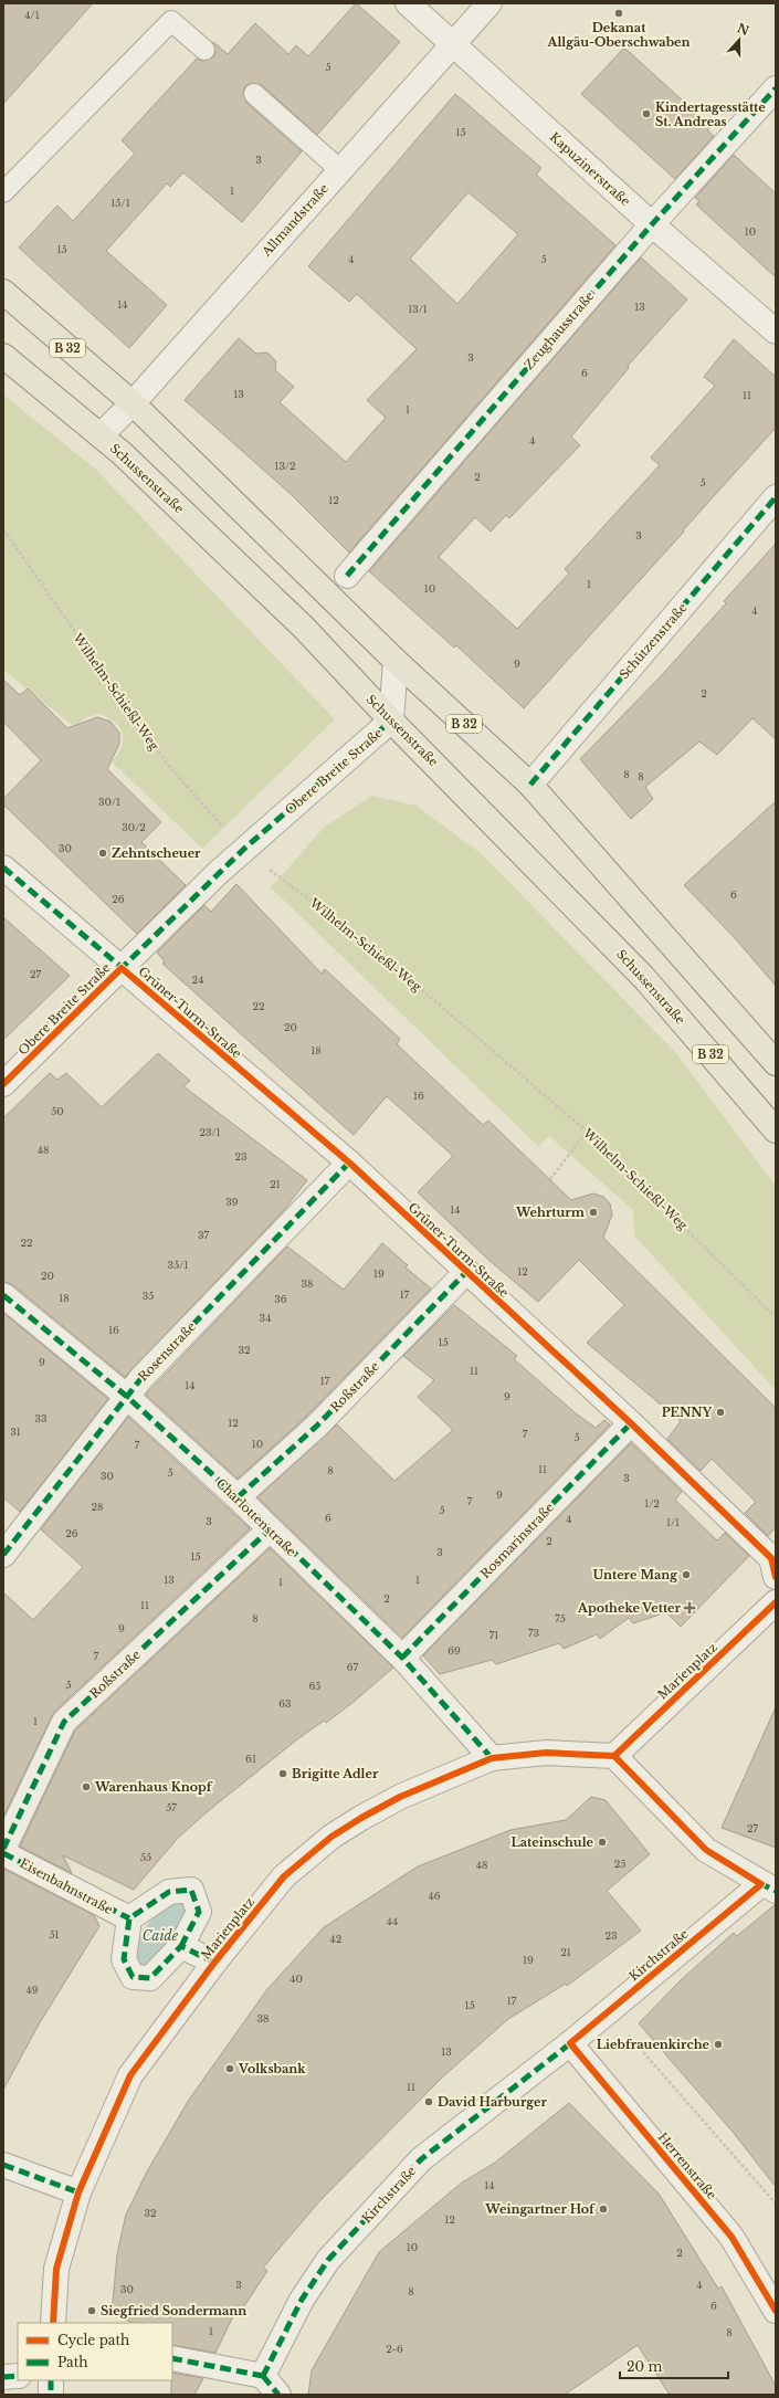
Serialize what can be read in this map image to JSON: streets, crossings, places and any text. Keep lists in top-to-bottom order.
{
  "streets": {
    "main road": ["B 32", "Schussenstraße"],
    "street": [
      "Kapuzinerstraße",
      "Allmandstraße",
      "Zeughausstraße",
      "Schützenstraße",
      "Obere Breite Straße",
      "Grüner-Turm-Straße",
      "Rosenstraße",
      "Roßstraße",
      "Charlottenstraße",
      "Rosmarinstraße",
      "Marienplatz",
      "Eisenbahnstraße",
      "Kirchstraße",
      "Herrenstraße"
    ],
    "path": ["Wilhelm-Schießl-Weg"]
  },
  "crossings": [
    ["Kapuzinerstraße", "Allmandstraße"],
    ["Kapuzinerstraße", "Zeughausstraße"],
    ["Allmandstraße", "B 32"],
    ["Allmandstraße", "Schussenstraße"],
    ["B 32", "Schützenstraße"],
    ["B 32", "Obere Breite Straße"],
    ["Schussenstraße", "Obere Breite Straße"],
    ["Wilhelm-Schießl-Weg", "Obere Breite Straße"],
    ["Wilhelm-Schießl-Weg", "Grüner-Turm-Straße"],
    ["Obere Breite Straße", "Grüner-Turm-Straße"],
    ["Grüner-Turm-Straße", "Rosenstraße"],
    ["Grüner-Turm-Straße", "Roßstraße"],
    ["Grüner-Turm-Straße", "Rosmarinstraße"],
    ["Rosenstraße", "Charlottenstraße"],
    ["Roßstraße", "Charlottenstraße"],
    ["Charlottenstraße", "Rosmarinstraße"],
    ["Charlottenstraße", "Marienplatz"],
    ["Kirchstraße", "Herrenstraße"]
  ],
  "water": ["Caide"],
  "places": {
    "other": [
      "Dekanat Allgäu-Oberschwaben",
      "Kindertagesstätte St. Andreas",
      "Zehntscheuer",
      "Wehrturm",
      "PENNY",
      "Untere Mang",
      "Brigitte Adler",
      "Warenhaus Knopf",
      "Lateinschule",
      "Liebfrauenkirche",
      "Volksbank",
      "David Harburger",
      "Weingartner Hof",
      "Siegfried Sondermann"
    ],
    "health": ["Apotheke Vetter"]
  },
  "house_numbers": [
    "4/1",
    "5",
    "15",
    "3",
    "1",
    "15/1",
    "10",
    "15",
    "4",
    "5",
    "14",
    "13",
    "13/1",
    "3",
    "6",
    "13",
    "11",
    "1",
    "4",
    "13/2",
    "2",
    "5",
    "12",
    "3",
    "1",
    "10",
    "4",
    "9",
    "2",
    "8",
    "8",
    "30/1",
    "30/2",
    "30",
    "6",
    "26",
    "27",
    "24",
    "22",
    "20",
    "18",
    "16",
    "50",
    "23/1",
    "48",
    "23",
    "21",
    "39",
    "14",
    "37",
    "22",
    "35/1",
    "12",
    "19",
    "20",
    "38",
    "17",
    "35",
    "18",
    "36",
    "34",
    "16",
    "15",
    "32",
    "9",
    "11",
    "17",
    "14",
    "9",
    "33",
    "12",
    "31",
    "7",
    "5",
    "10",
    "7",
    "11",
    "8",
    "5",
    "30",
    "3",
    "9",
    "7",
    "1/2",
    "28",
    "5",
    "6",
    "4",
    "3",
    "1/1",
    "26",
    "2",
    "3",
    "15",
    "13",
    "1",
    "1",
    "2",
    "11",
    "8",
    "75",
    "9",
    "73",
    "71",
    "69",
    "7",
    "67",
    "5",
    "65",
    "63",
    "1",
    "61",
    "57",
    "27",
    "55",
    "25",
    "48",
    "46",
    "44",
    "51",
    "23",
    "42",
    "21",
    "19",
    "40",
    "49",
    "17",
    "15",
    "38",
    "13",
    "11",
    "14",
    "32",
    "12",
    "10",
    "2",
    "3",
    "4",
    "30",
    "8",
    "6",
    "1",
    "8",
    "2-6"
  ],
  "legend": ["Cycle path", "Path"],
  "scale_bar": "20 m",
  "north": "top"
}
